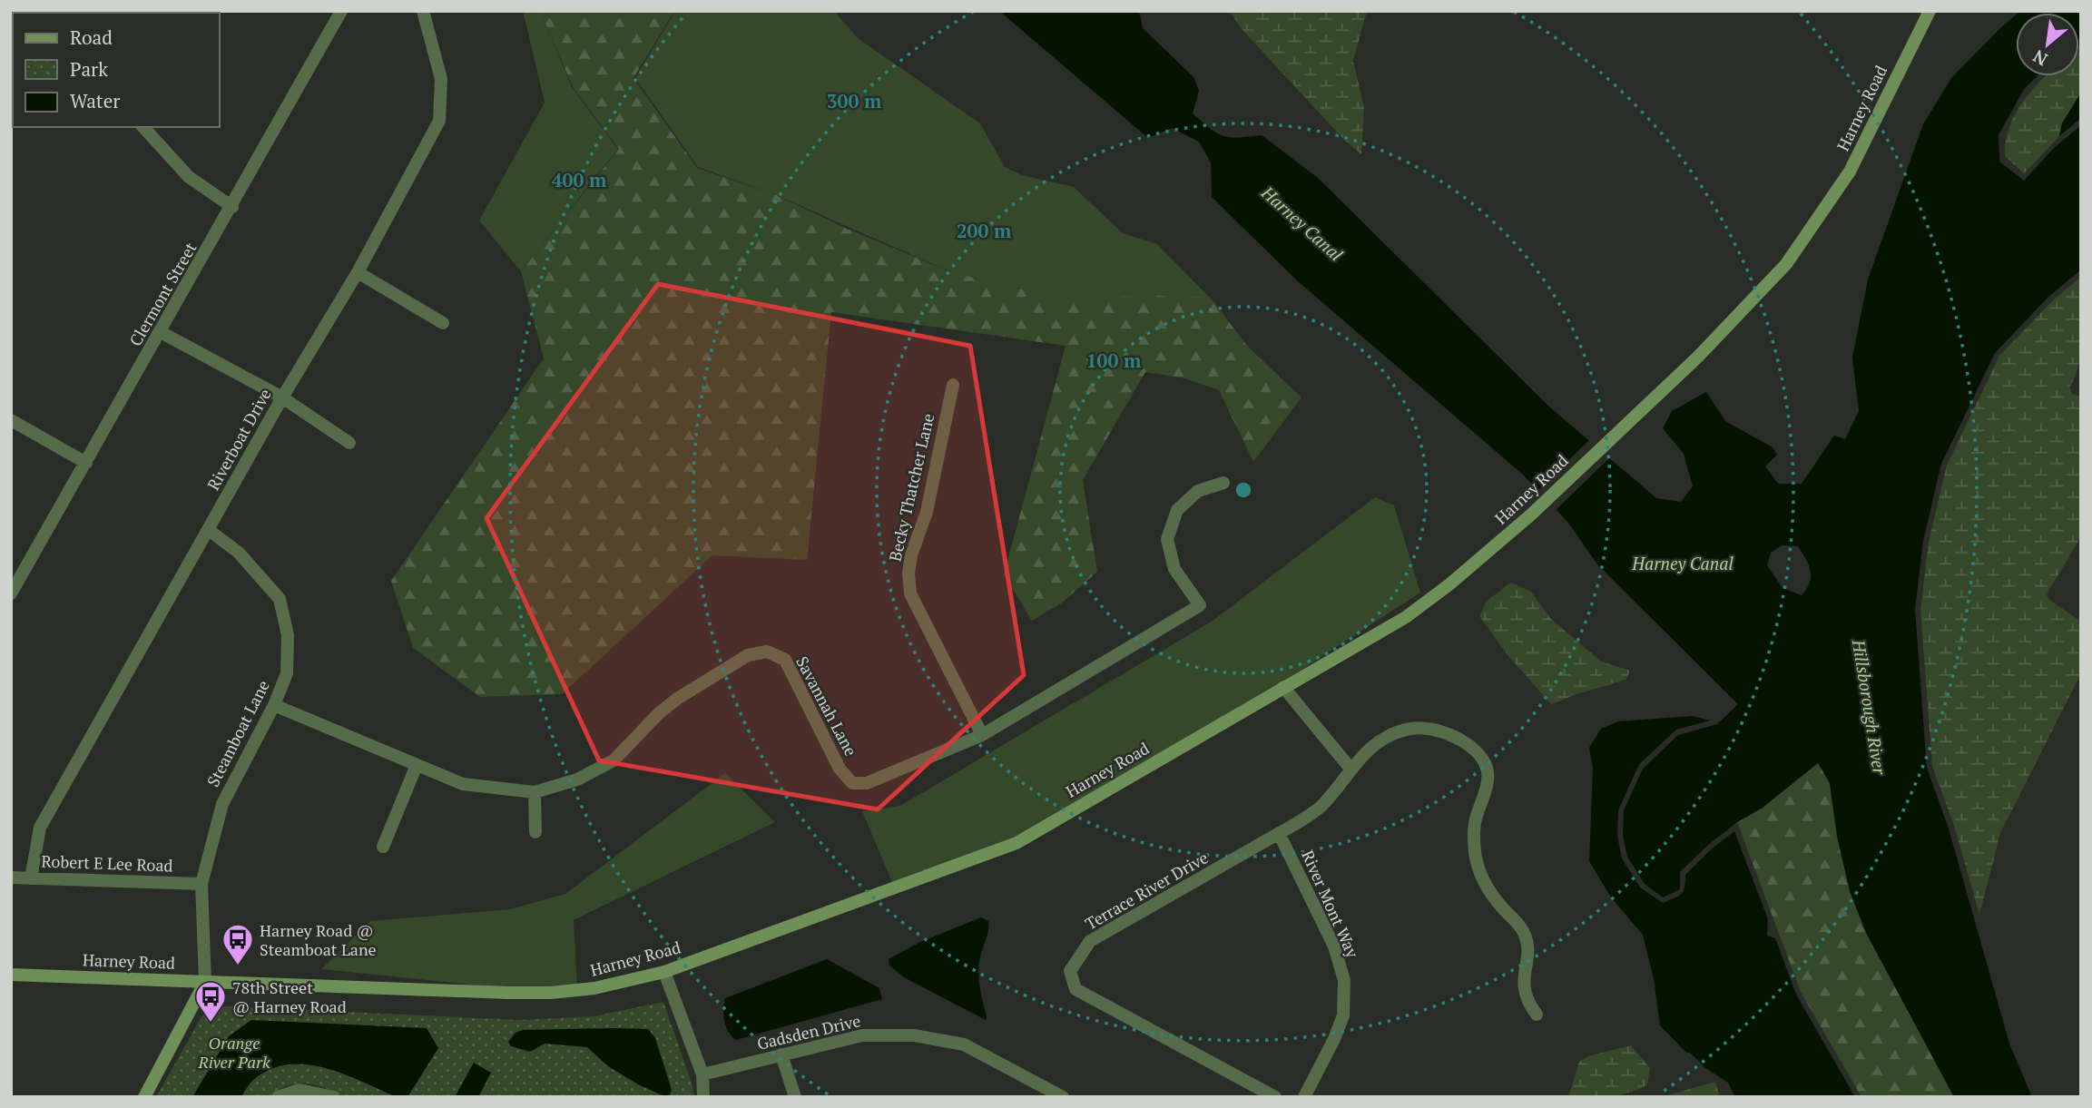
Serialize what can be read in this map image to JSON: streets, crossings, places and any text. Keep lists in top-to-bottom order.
{
  "streets": {
    "street": [
      "Harney Road",
      "Clermont Street",
      "Riverboat Drive",
      "Becky Thatcher Lane",
      "Savannah Lane",
      "Steamboat Lane",
      "Robert E Lee Road",
      "Terrace River Drive",
      "River Mont Way",
      "Gadsden Drive"
    ]
  },
  "crossings": [
    ["Harney Road", "Steamboat Lane"],
    ["Riverboat Drive", "Steamboat Lane"],
    ["Riverboat Drive", "Robert E Lee Road"],
    ["Becky Thatcher Lane", "Savannah Lane"],
    ["Savannah Lane", "Steamboat Lane"],
    ["Steamboat Lane", "Robert E Lee Road"],
    ["Terrace River Drive", "River Mont Way"]
  ],
  "water": ["Harney Canal", "Hillsborough River"],
  "parks": ["Orange River Park"],
  "places": {
    "bus stop": ["Harney Road @ Steamboat Lane", "78th Street @ Harney Road"]
  },
  "legend": ["Road", "Park", "Water"],
  "north": "bottom left",
  "rings": [
    "300 m",
    "400 m",
    "200 m",
    "100 m"
  ]
}
